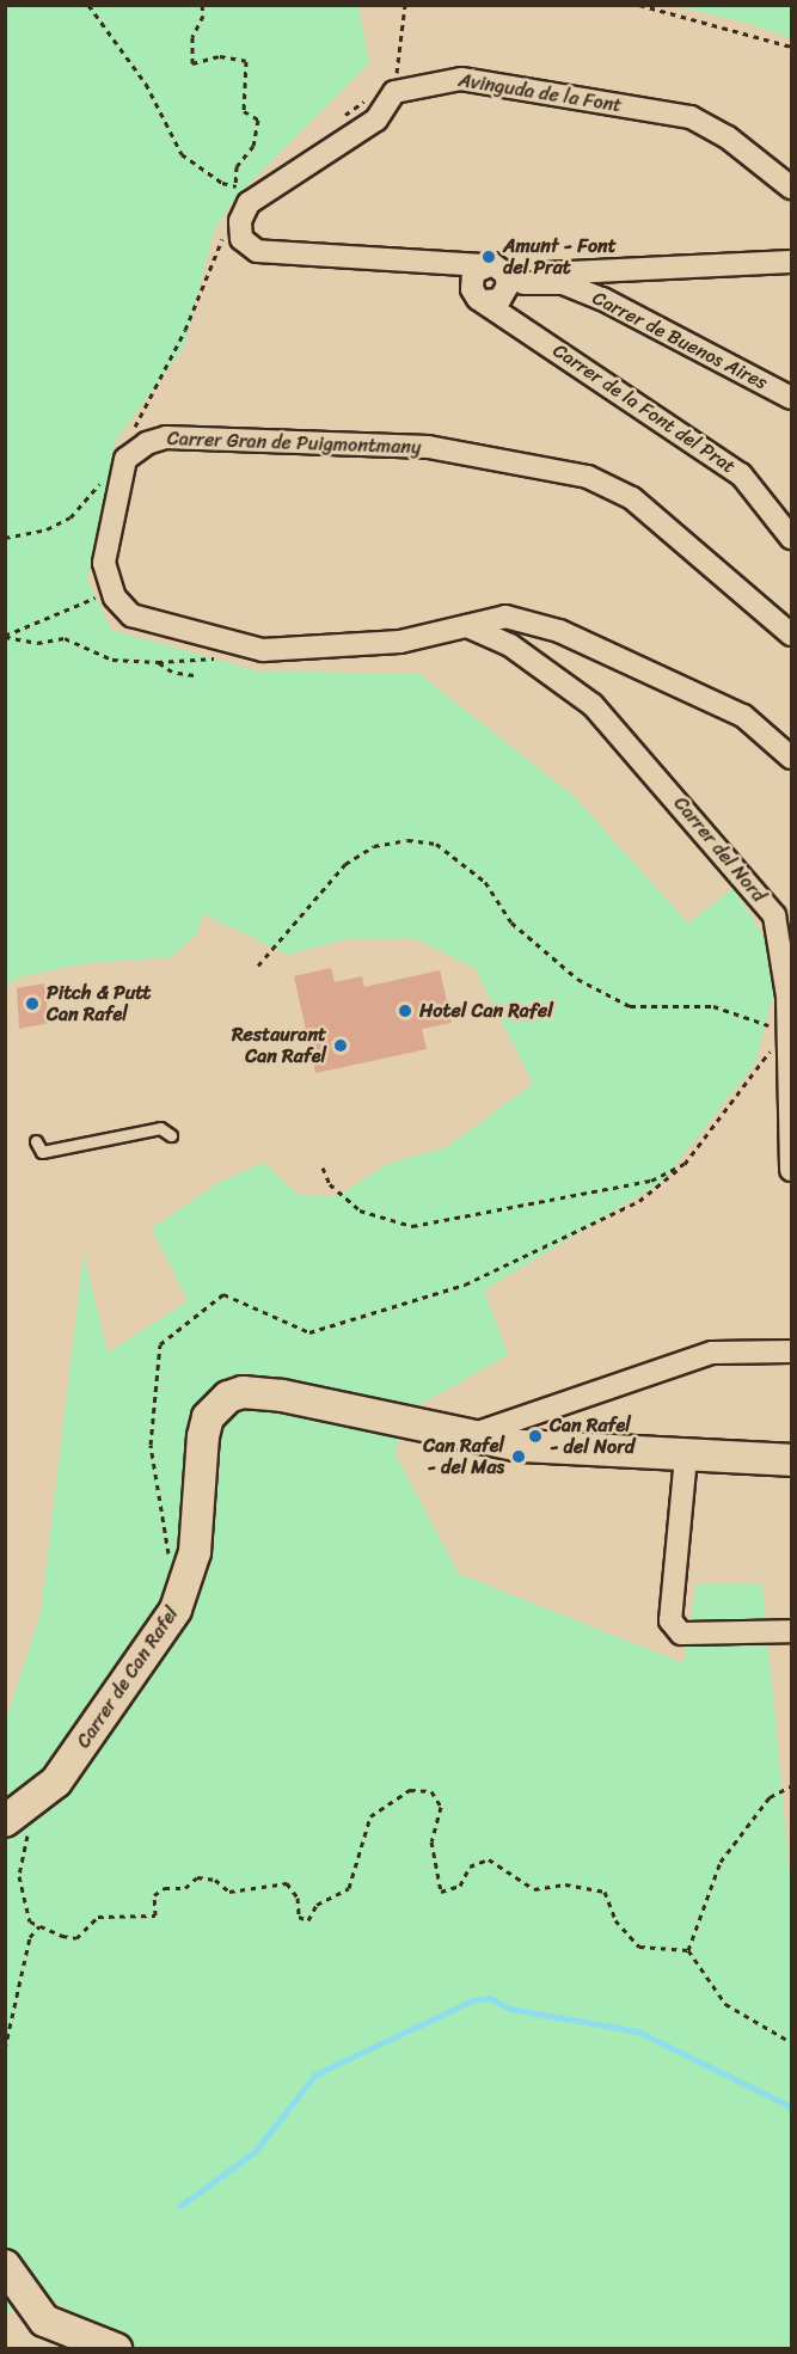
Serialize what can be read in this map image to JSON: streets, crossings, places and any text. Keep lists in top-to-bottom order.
{
  "streets": {
    "street": [
      "Avinguda de la Font",
      "Carrer de Buenos Aires",
      "Carrer de la Font del Prat",
      "Carrer Gran de Puigmontmany",
      "Carrer del Nord",
      "Carrer de Can Rafel"
    ]
  },
  "crossings": [
    ["Carrer de Buenos Aires", "Carrer de la Font del Prat"]
  ],
  "places": [
    "Amunt - Font del Prat",
    "Pitch & Putt Can Rafel",
    "Hotel Can Rafel",
    "Restaurant Can Rafel",
    "Can Rafel - del Nord",
    "Can Rafel - del Mas"
  ]
}
